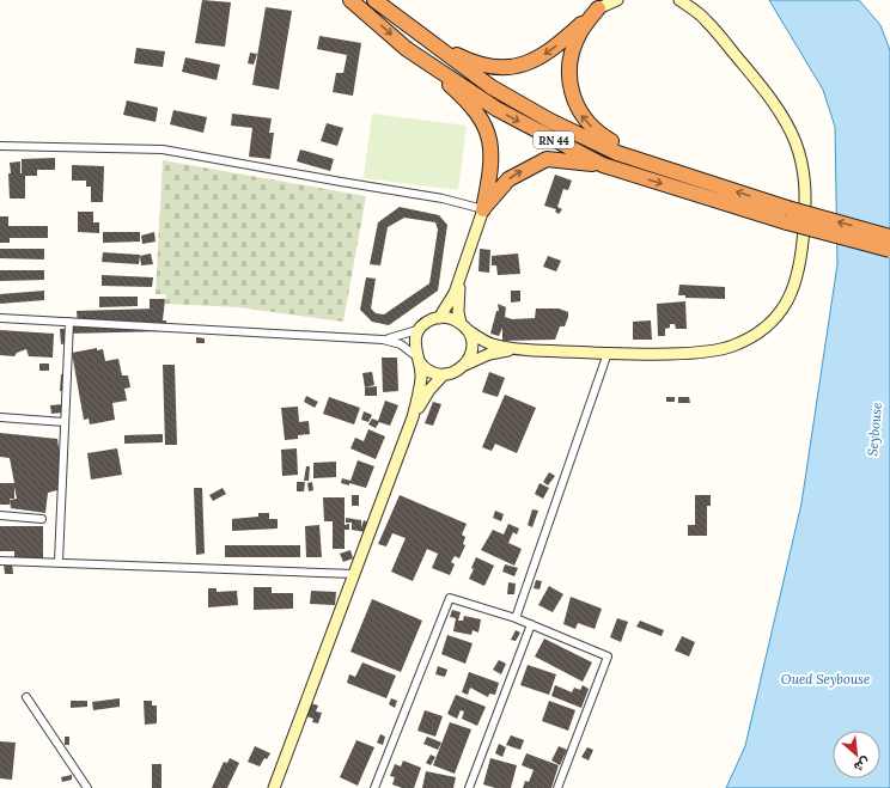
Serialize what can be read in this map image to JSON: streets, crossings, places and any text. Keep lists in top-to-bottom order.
{
  "streets": {
    "highway": ["RN 44"]
  },
  "water": ["Seybouse", "Oued Seybouse"],
  "north": "bottom right"
}
